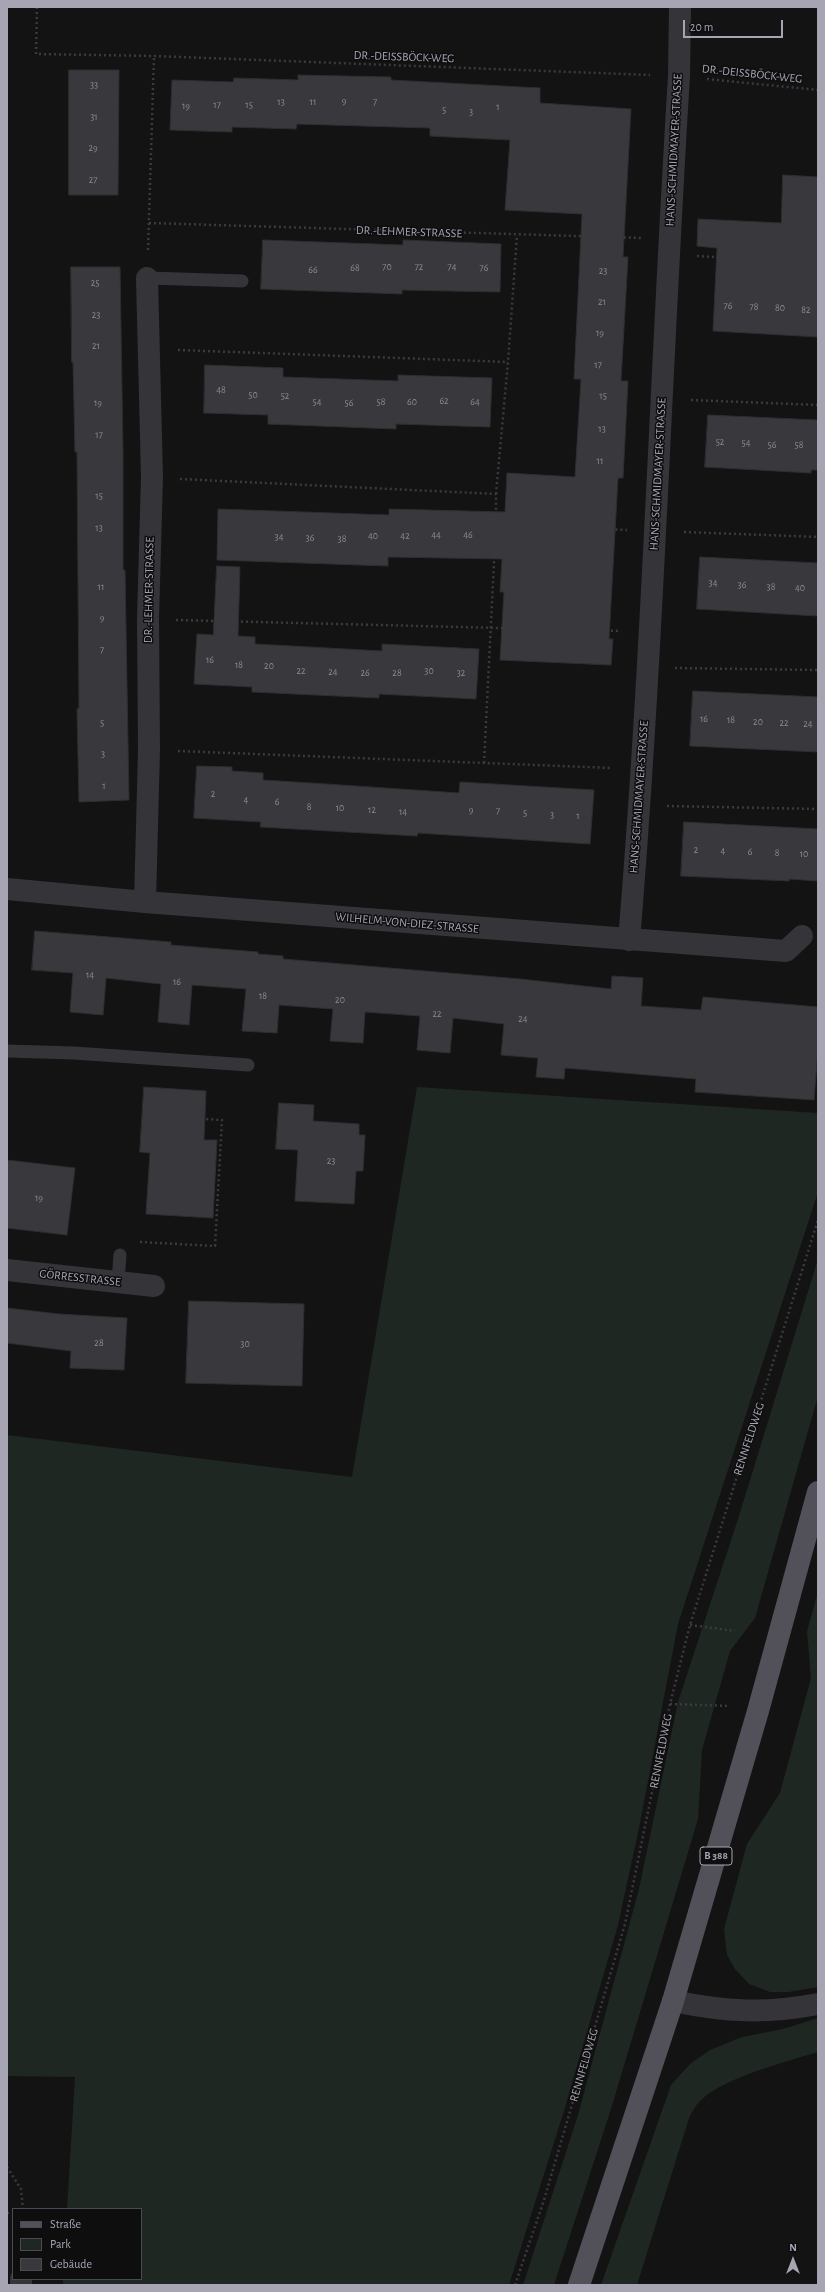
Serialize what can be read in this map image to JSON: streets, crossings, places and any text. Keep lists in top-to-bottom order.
{
  "streets": {
    "main road": ["B 388"],
    "street": [
      "HANS-SCHMIDMAYER-STRASSE",
      "DR.-LEHMER-STRASSE",
      "WILHELM-VON-DIEZ-STRASSE",
      "GÖRRESSTRASSE"
    ],
    "path": ["DR.-DEISSBÖCK-WEG", "RENNFELDWEG"]
  },
  "crossings": [
    ["DR.-DEISSBÖCK-WEG", "HANS-SCHMIDMAYER-STRASSE"],
    ["HANS-SCHMIDMAYER-STRASSE", "DR.-LEHMER-STRASSE"],
    ["HANS-SCHMIDMAYER-STRASSE", "WILHELM-VON-DIEZ-STRASSE"],
    ["DR.-LEHMER-STRASSE", "WILHELM-VON-DIEZ-STRASSE"]
  ],
  "house_numbers": [
    "33",
    "9",
    "13",
    "11",
    "7",
    "17",
    "15",
    "19",
    "1",
    "5",
    "3",
    "31",
    "29",
    "27",
    "70",
    "72",
    "74",
    "68",
    "76",
    "66",
    "23",
    "25",
    "21",
    "76",
    "78",
    "80",
    "82",
    "23",
    "19",
    "21",
    "17",
    "48",
    "50",
    "52",
    "15",
    "62",
    "54",
    "58",
    "60",
    "64",
    "19",
    "56",
    "13",
    "17",
    "52",
    "54",
    "56",
    "58",
    "11",
    "15",
    "13",
    "44",
    "46",
    "40",
    "42",
    "34",
    "36",
    "38",
    "34",
    "36",
    "11",
    "38",
    "40",
    "9",
    "7",
    "16",
    "18",
    "20",
    "22",
    "30",
    "24",
    "26",
    "28",
    "32",
    "16",
    "18",
    "20",
    "5",
    "22",
    "24",
    "3",
    "1",
    "2",
    "4",
    "6",
    "8",
    "10",
    "12",
    "9",
    "7",
    "14",
    "5",
    "3",
    "1",
    "2",
    "4",
    "6",
    "8",
    "10",
    "14",
    "16",
    "18",
    "20",
    "22",
    "24",
    "23",
    "19",
    "28",
    "30"
  ],
  "legend": ["Straße", "Park", "Gebäude"],
  "scale_bar": "20 m",
  "north": "top"
}
